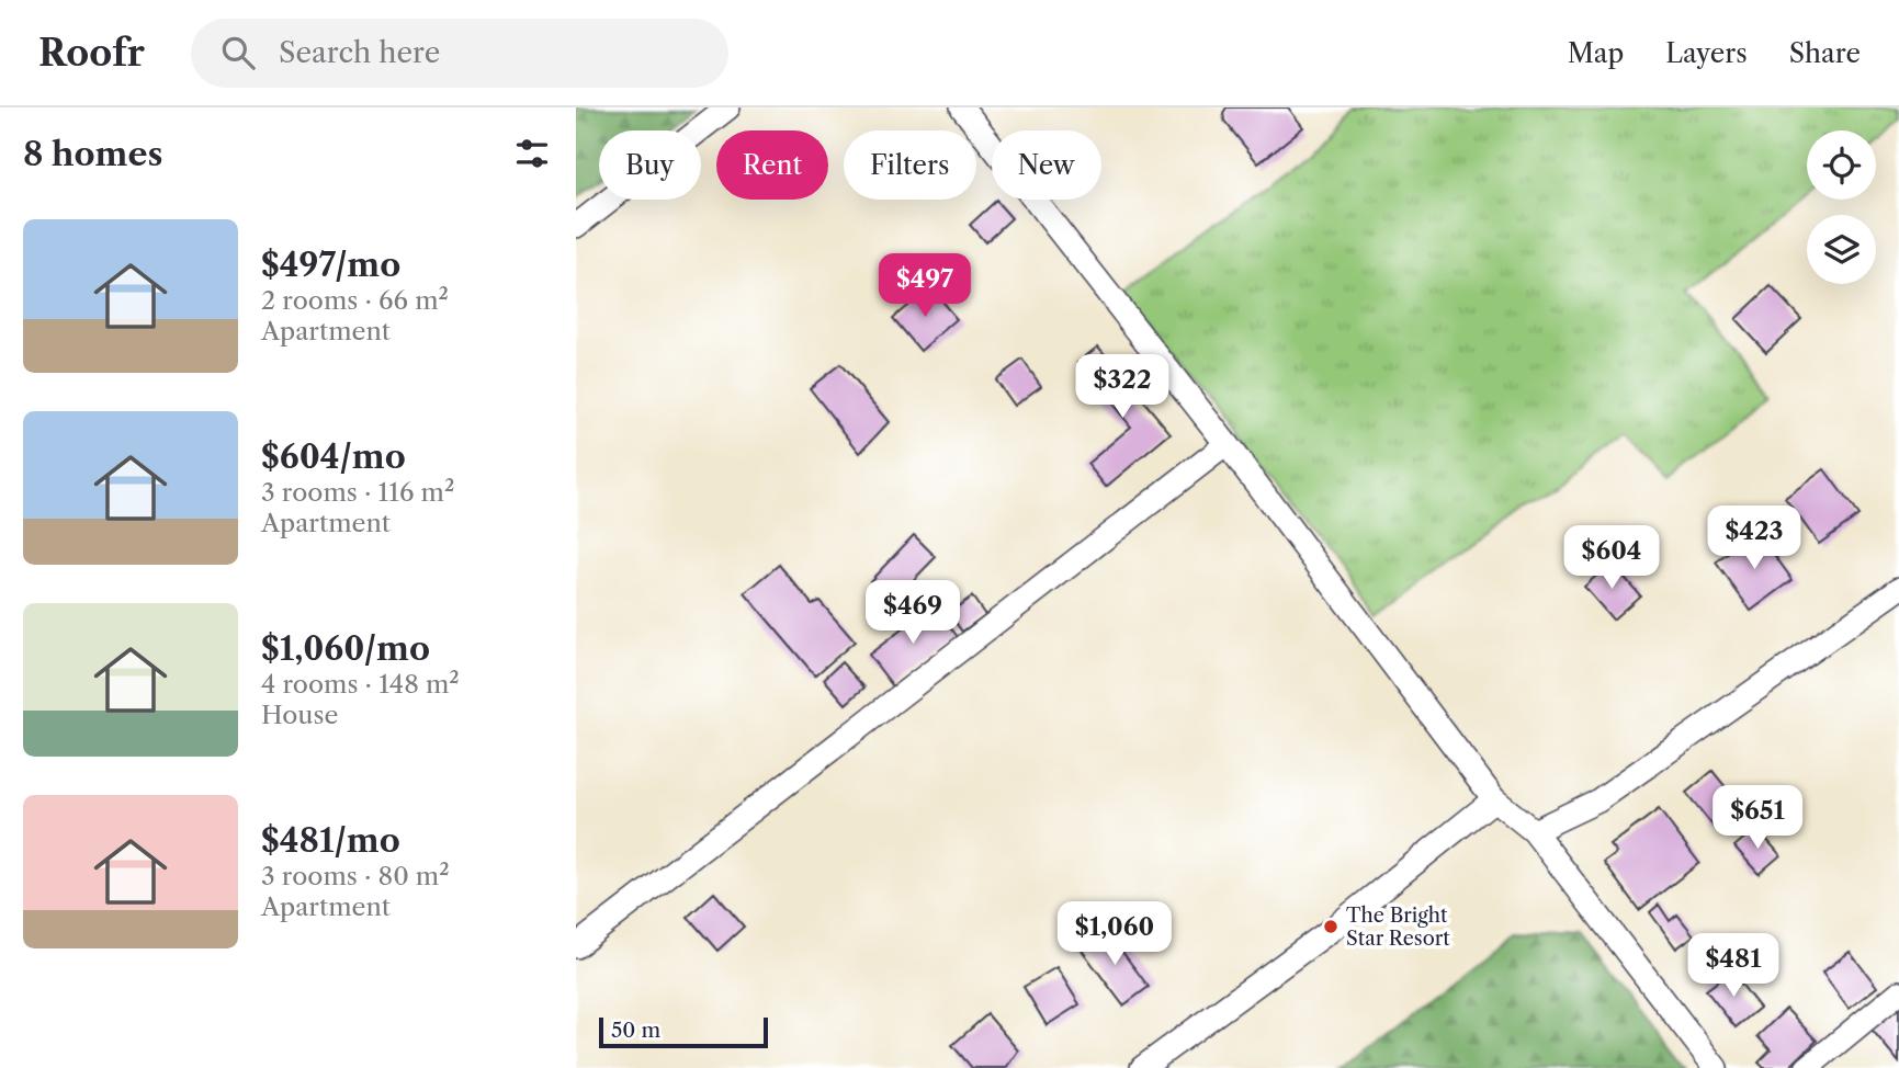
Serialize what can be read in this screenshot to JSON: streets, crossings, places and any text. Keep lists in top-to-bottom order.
{
  "places": ["The Bright Star Resort"],
  "scale_bar": "50 m",
  "page": {
    "header": "Roofr",
    "search": "Search here",
    "nav": ["Map", "Layers", "Share"],
    "heading": "8 homes",
    "chip": [
      "Buy",
      "Rent",
      "Filters",
      "New"
    ],
    "list": [
      {
        "name": "$497/mo",
        "note": "2 rooms · 66 m² · Apartment"
      },
      {
        "name": "$604/mo",
        "note": "3 rooms · 116 m² · Apartment"
      },
      {
        "name": "$1,060/mo",
        "note": "4 rooms · 148 m² · House"
      },
      {
        "name": "$481/mo",
        "note": "3 rooms · 80 m² · Apartment"
      }
    ],
    "price": [
      "$497",
      "$322",
      "$423",
      "$604",
      "$469",
      "$651",
      "$1,060",
      "$481"
    ],
    "scale": "50 m"
  }
}
